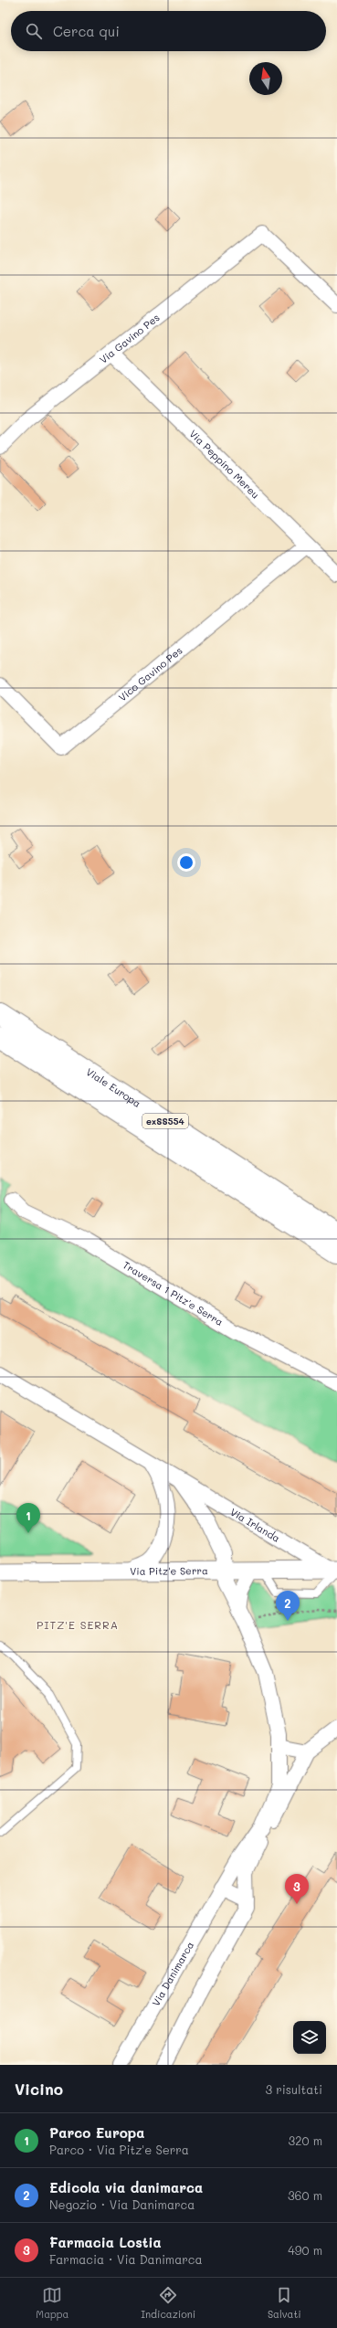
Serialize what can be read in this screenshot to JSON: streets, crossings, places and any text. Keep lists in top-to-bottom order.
{
  "streets": {
    "main road": ["Viale Europa", "exSS554"],
    "street": [
      "Via Gavino Pes",
      "Via Peppino Mereu",
      "Vico Gavino Pes",
      "Traversa 1 Pitz'e Serra",
      "Via Irlanda",
      "Via Pitz'e Serra",
      "Via Danimarca"
    ]
  },
  "crossings": [
    ["Via Gavino Pes", "Via Peppino Mereu"],
    ["Via Peppino Mereu", "Vico Gavino Pes"],
    ["Via Irlanda", "Via Pitz'e Serra"],
    ["Via Irlanda", "Via Danimarca"],
    ["Via Pitz'e Serra", "Via Danimarca"]
  ],
  "districts": ["PITZ'E SERRA"],
  "north": "top",
  "page": {
    "search": "Cerca qui",
    "pins": ["1", "2", "3"],
    "heading": ["Vicino", "3 risultati"],
    "list": [
      {
        "mark": "1",
        "name": "Parco Europa",
        "note": "Parco · Via Pitz'e Serra",
        "value": "320 m"
      },
      {
        "mark": "2",
        "name": "Edicola via danimarca",
        "note": "Negozio · Via Danimarca",
        "value": "360 m"
      },
      {
        "mark": "3",
        "name": "Farmacia Lostia",
        "note": "Farmacia · Via Danimarca",
        "value": "490 m"
      }
    ],
    "nav": ["Mappa", "Indicazioni", "Salvati"]
  }
}
